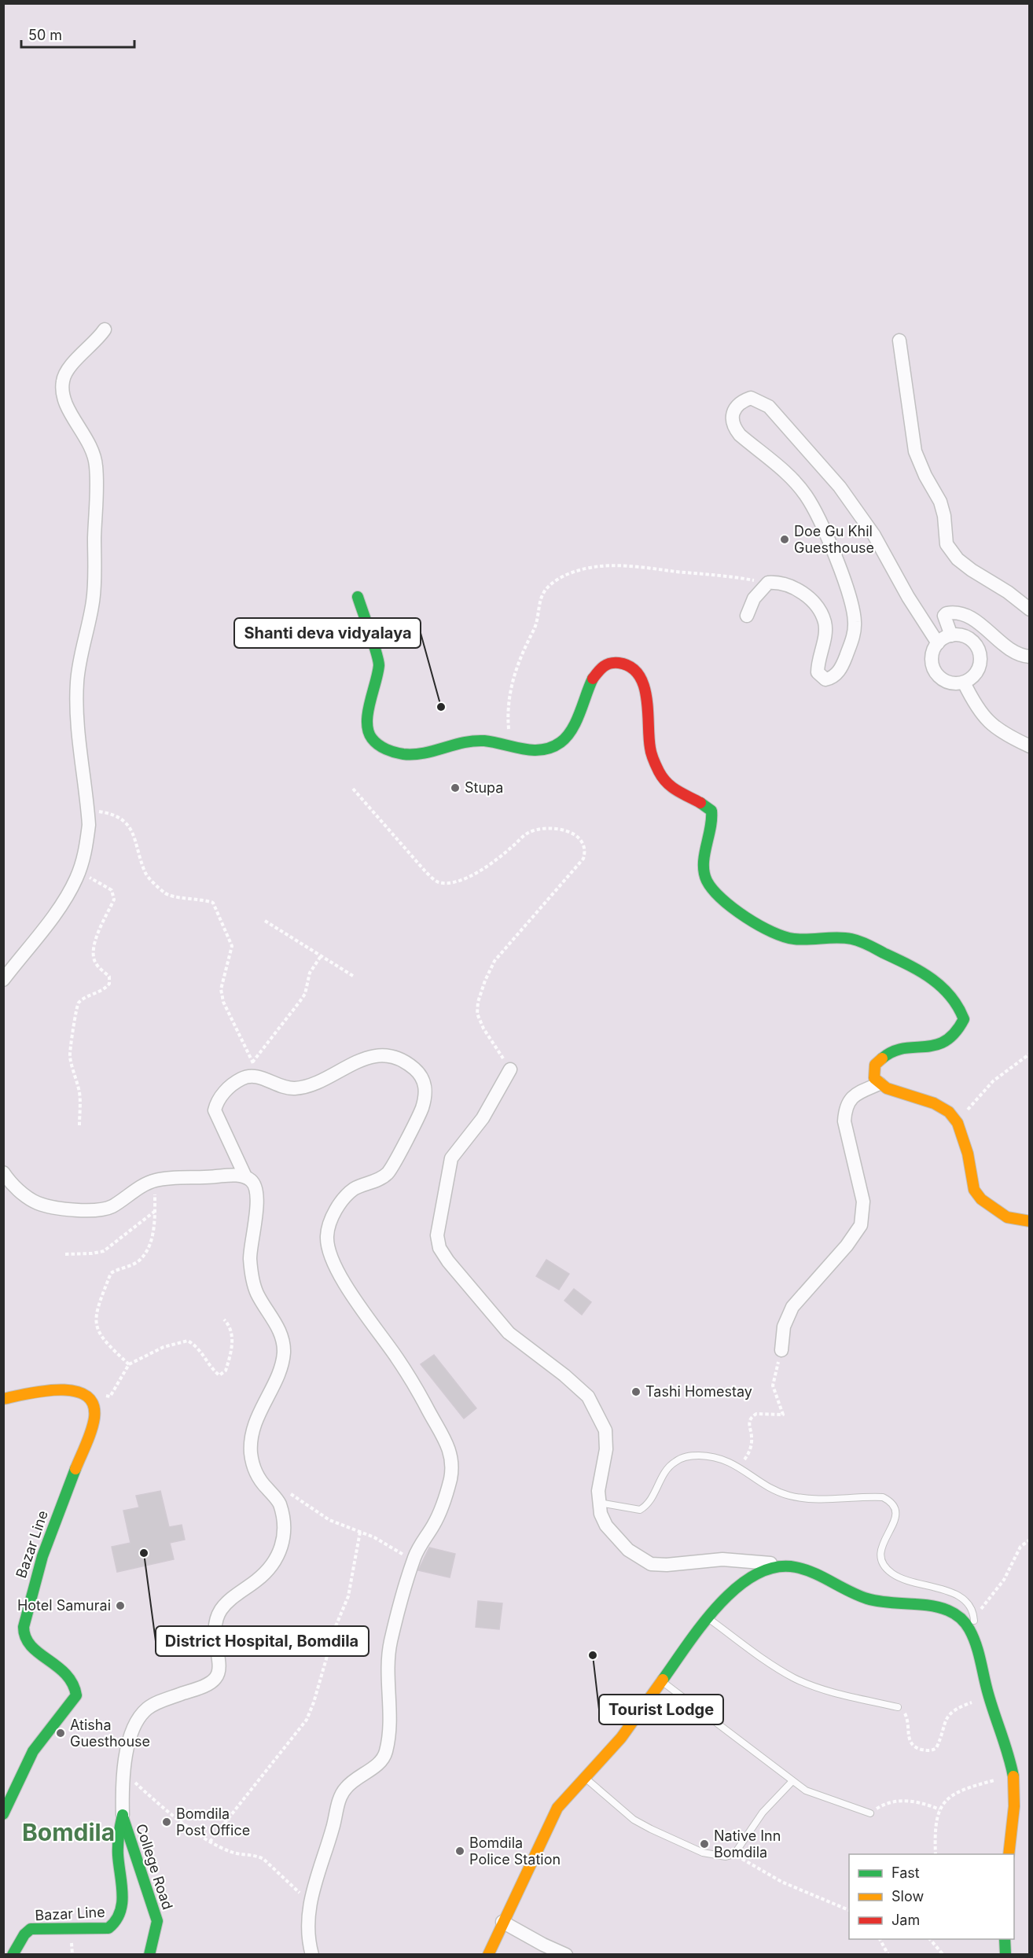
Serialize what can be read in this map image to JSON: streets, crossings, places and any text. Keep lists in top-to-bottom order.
{
  "streets": {
    "main road": ["Bazar Line", "College Road"]
  },
  "crossings": [
    ["Bazar Line", "College Road"]
  ],
  "districts": ["Bomdila"],
  "places": [
    "Doe Gu Khil Guesthouse",
    "Shanti deva vidyalaya",
    "Stupa",
    "Tashi Homestay",
    "District Hospital, Bomdila",
    "Hotel Samurai",
    "Tourist Lodge",
    "Atisha Guesthouse",
    "Bomdila Post Office",
    "Native Inn Bomdila",
    "Bomdila Police Station"
  ],
  "legend": ["Fast", "Slow", "Jam"],
  "scale_bar": "50 m"
}
